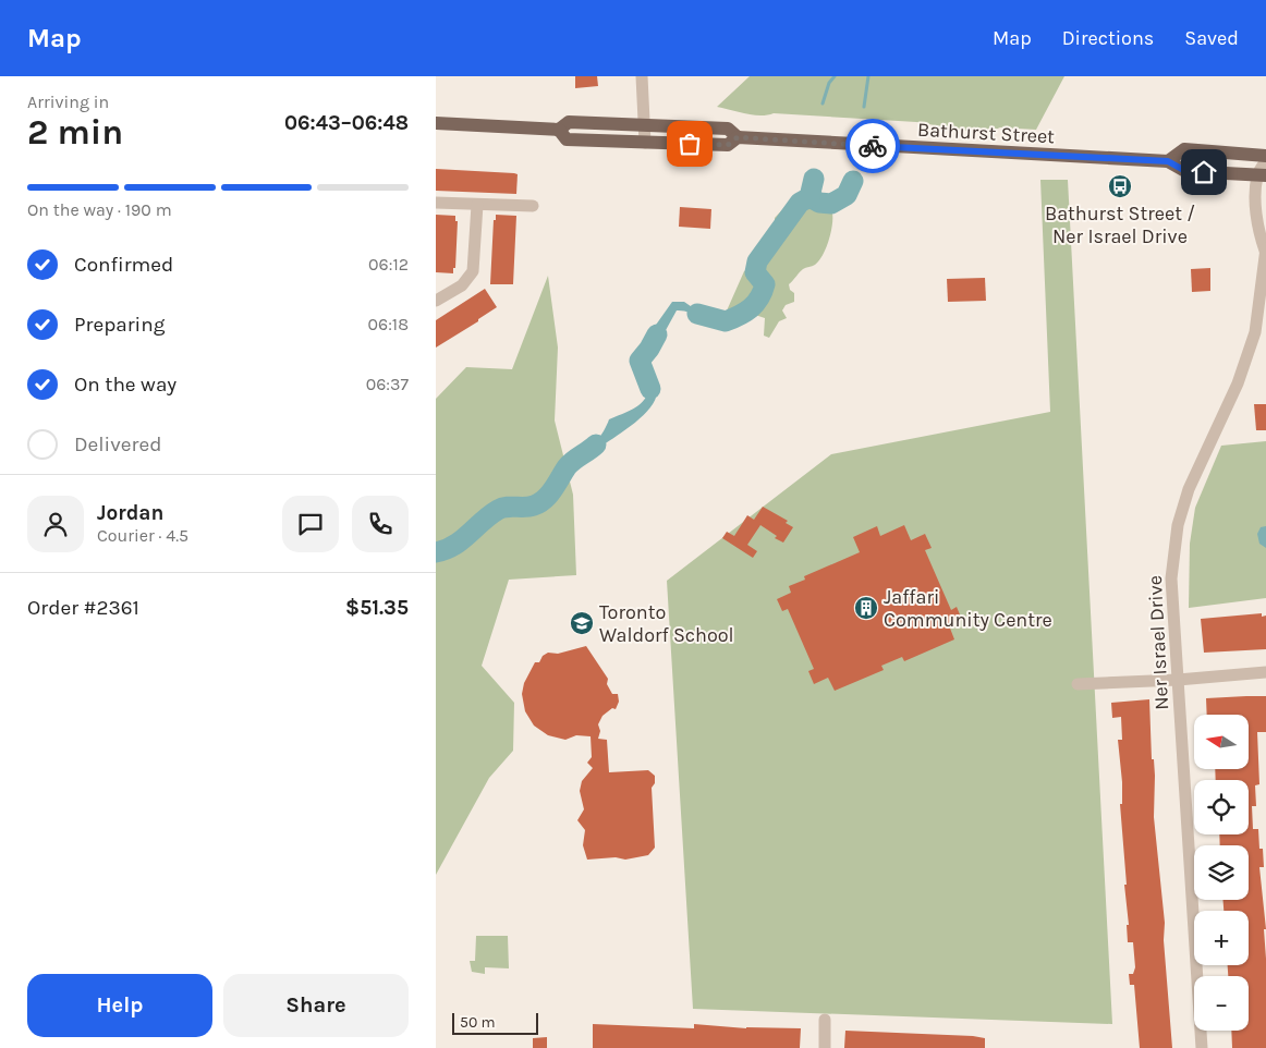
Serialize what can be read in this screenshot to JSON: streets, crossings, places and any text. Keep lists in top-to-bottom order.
{
  "streets": {
    "main road": ["Bathurst Street"],
    "street": ["Ner Israel Drive"]
  },
  "crossings": [
    ["Bathurst Street", "Ner Israel Drive"]
  ],
  "places": {
    "bus stop": ["Bathurst Street / Ner Israel Drive"],
    "building": ["Jaffari Community Centre"],
    "school or university": ["Toronto Waldorf School"]
  },
  "scale_bar": "50 m",
  "north": "left",
  "page": {
    "header": "Map",
    "nav": ["Map", "Directions", "Saved"],
    "heading": ["2 min", "Arriving in", "06:43–06:48"],
    "panel": [
      "Jordan",
      "Courier · 4.5",
      "Order #2361",
      "$51.35"
    ],
    "bar": "On the way · 190 m",
    "list": [
      ["Confirmed", "06:12"],
      ["Preparing", "06:18"],
      ["On the way", "06:37"],
      "Delivered"
    ],
    "map_buttons": ["+", "−"],
    "buttons": ["Help", "Share"],
    "scale": "50 m"
  }
}
